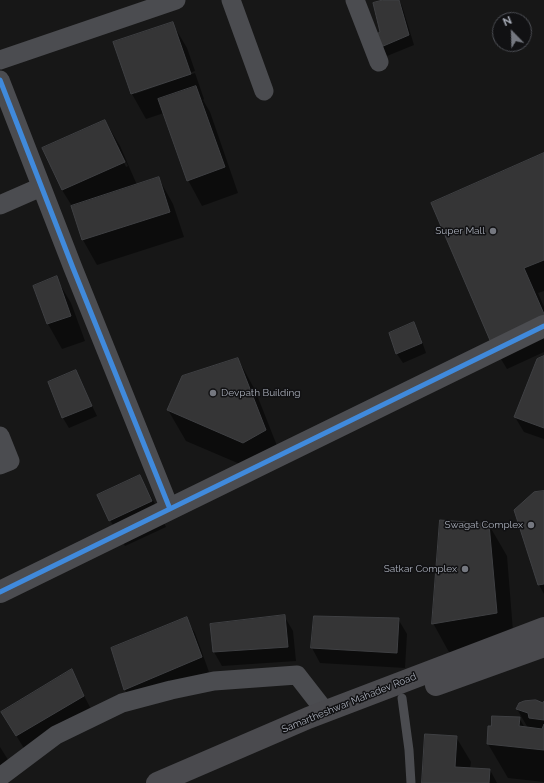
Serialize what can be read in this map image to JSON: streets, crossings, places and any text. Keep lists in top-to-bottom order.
{
  "streets": {
    "main road": ["Samartheshwar Mahadev Road"]
  },
  "places": [
    "Super Mall",
    "Devpath Building",
    "Swagat Complex",
    "Satkar Complex"
  ],
  "north": "top left"
}
